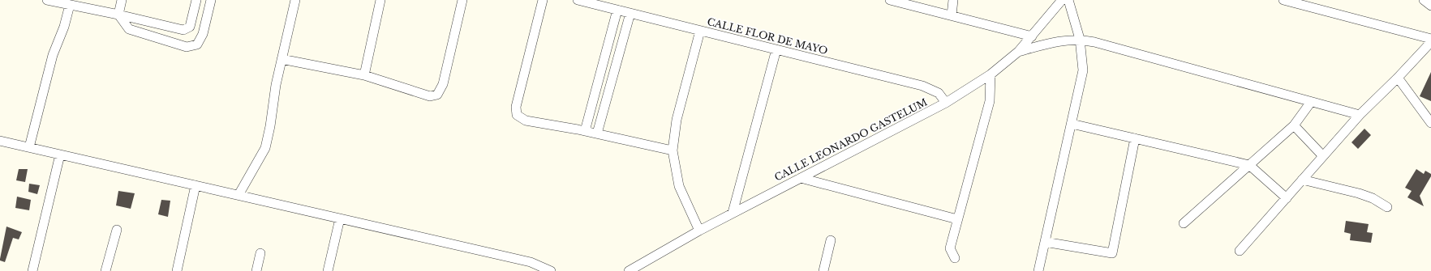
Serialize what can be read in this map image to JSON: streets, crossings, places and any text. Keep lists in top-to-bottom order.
{
  "streets": {
    "street": ["CALLE FLOR DE MAYO", "CALLE LEONARDO GASTELUM"]
  },
  "crossings": [
    ["CALLE FLOR DE MAYO", "CALLE LEONARDO GASTELUM"]
  ]
}
